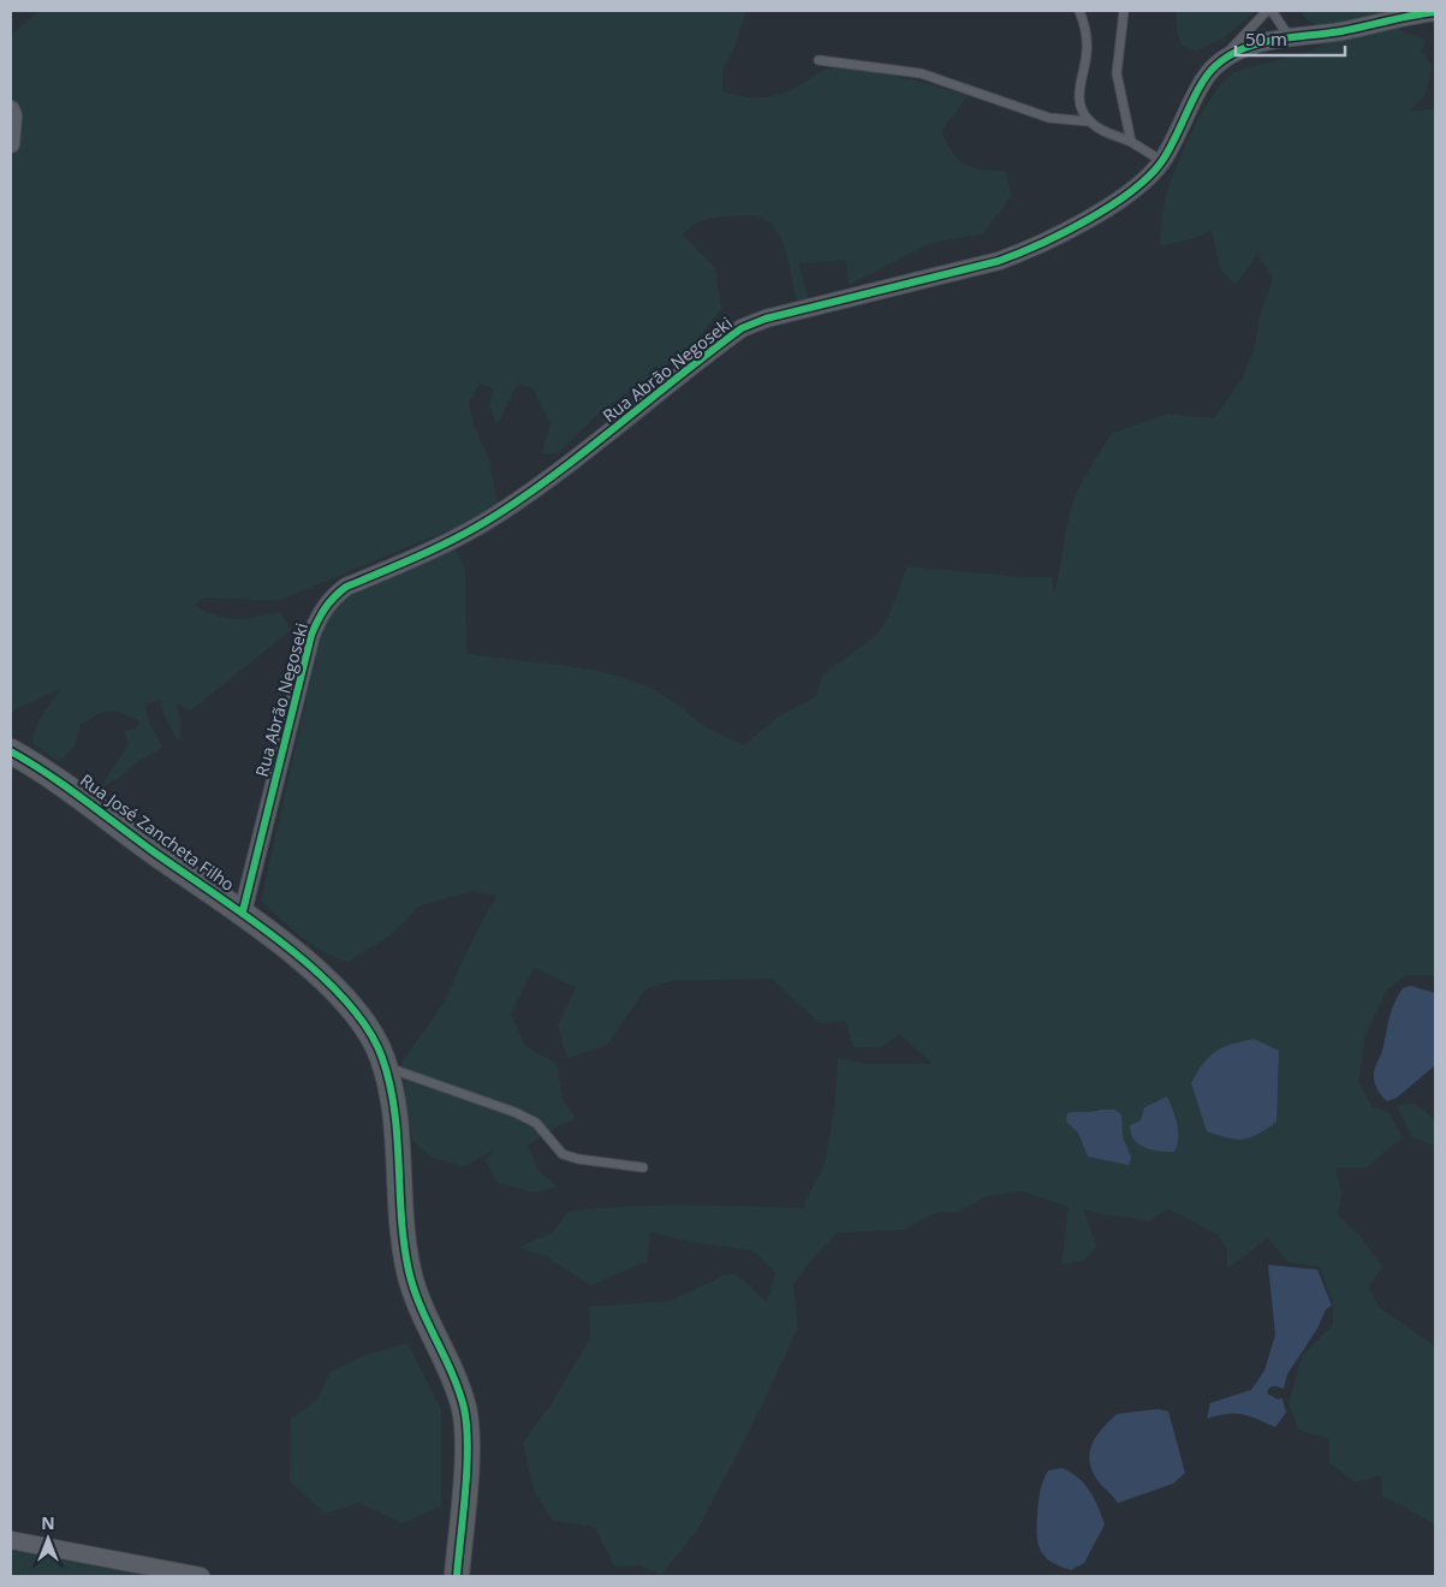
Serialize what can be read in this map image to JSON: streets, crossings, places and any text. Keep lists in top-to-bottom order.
{
  "streets": {
    "street": ["Rua Abrão Negoseki", "Rua José Zancheta Filho"]
  },
  "crossings": [
    ["Rua Abrão Negoseki", "Rua José Zancheta Filho"]
  ],
  "scale_bar": "50 m",
  "north": "top"
}
